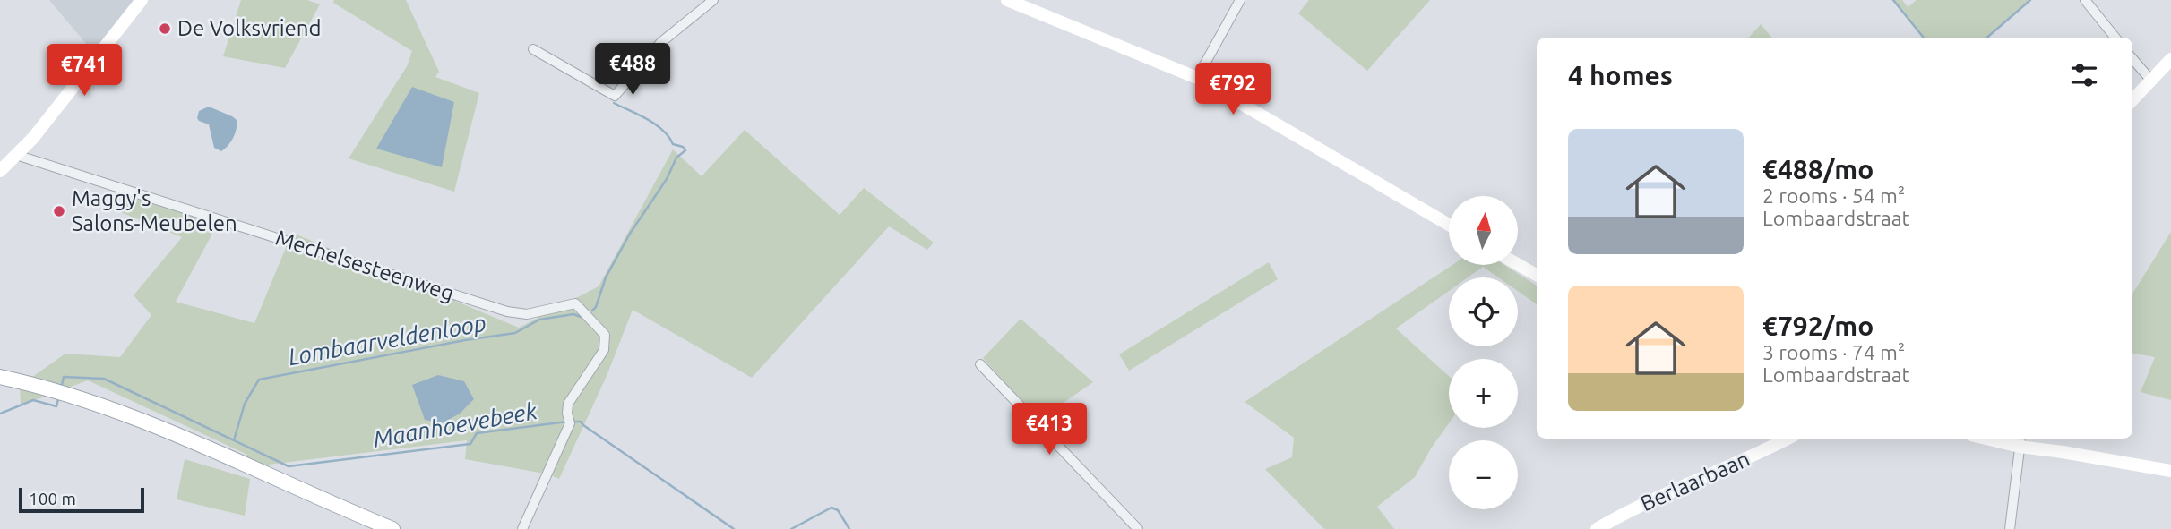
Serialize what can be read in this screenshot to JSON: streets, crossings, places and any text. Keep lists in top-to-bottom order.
{
  "streets": {
    "street": ["Mechelsesteenweg", "Berlaarbaan"]
  },
  "water": ["Lombaarveldenloop", "Maanhoevebeek"],
  "places": ["De Volksvriend", "Maggy's Salons-Meubelen"],
  "scale_bar": "100 m",
  "north": "top",
  "page": {
    "heading": "4 homes",
    "price": [
      "€488",
      "€741",
      "€792",
      "€413"
    ],
    "list": [
      {
        "name": "€488/mo",
        "note": "2 rooms · 54 m² · Lombaardstraat"
      },
      {
        "name": "€792/mo",
        "note": "3 rooms · 74 m² · Lombaardstraat"
      }
    ],
    "map_buttons": ["+", "−"],
    "scale": "100 m"
  }
}
